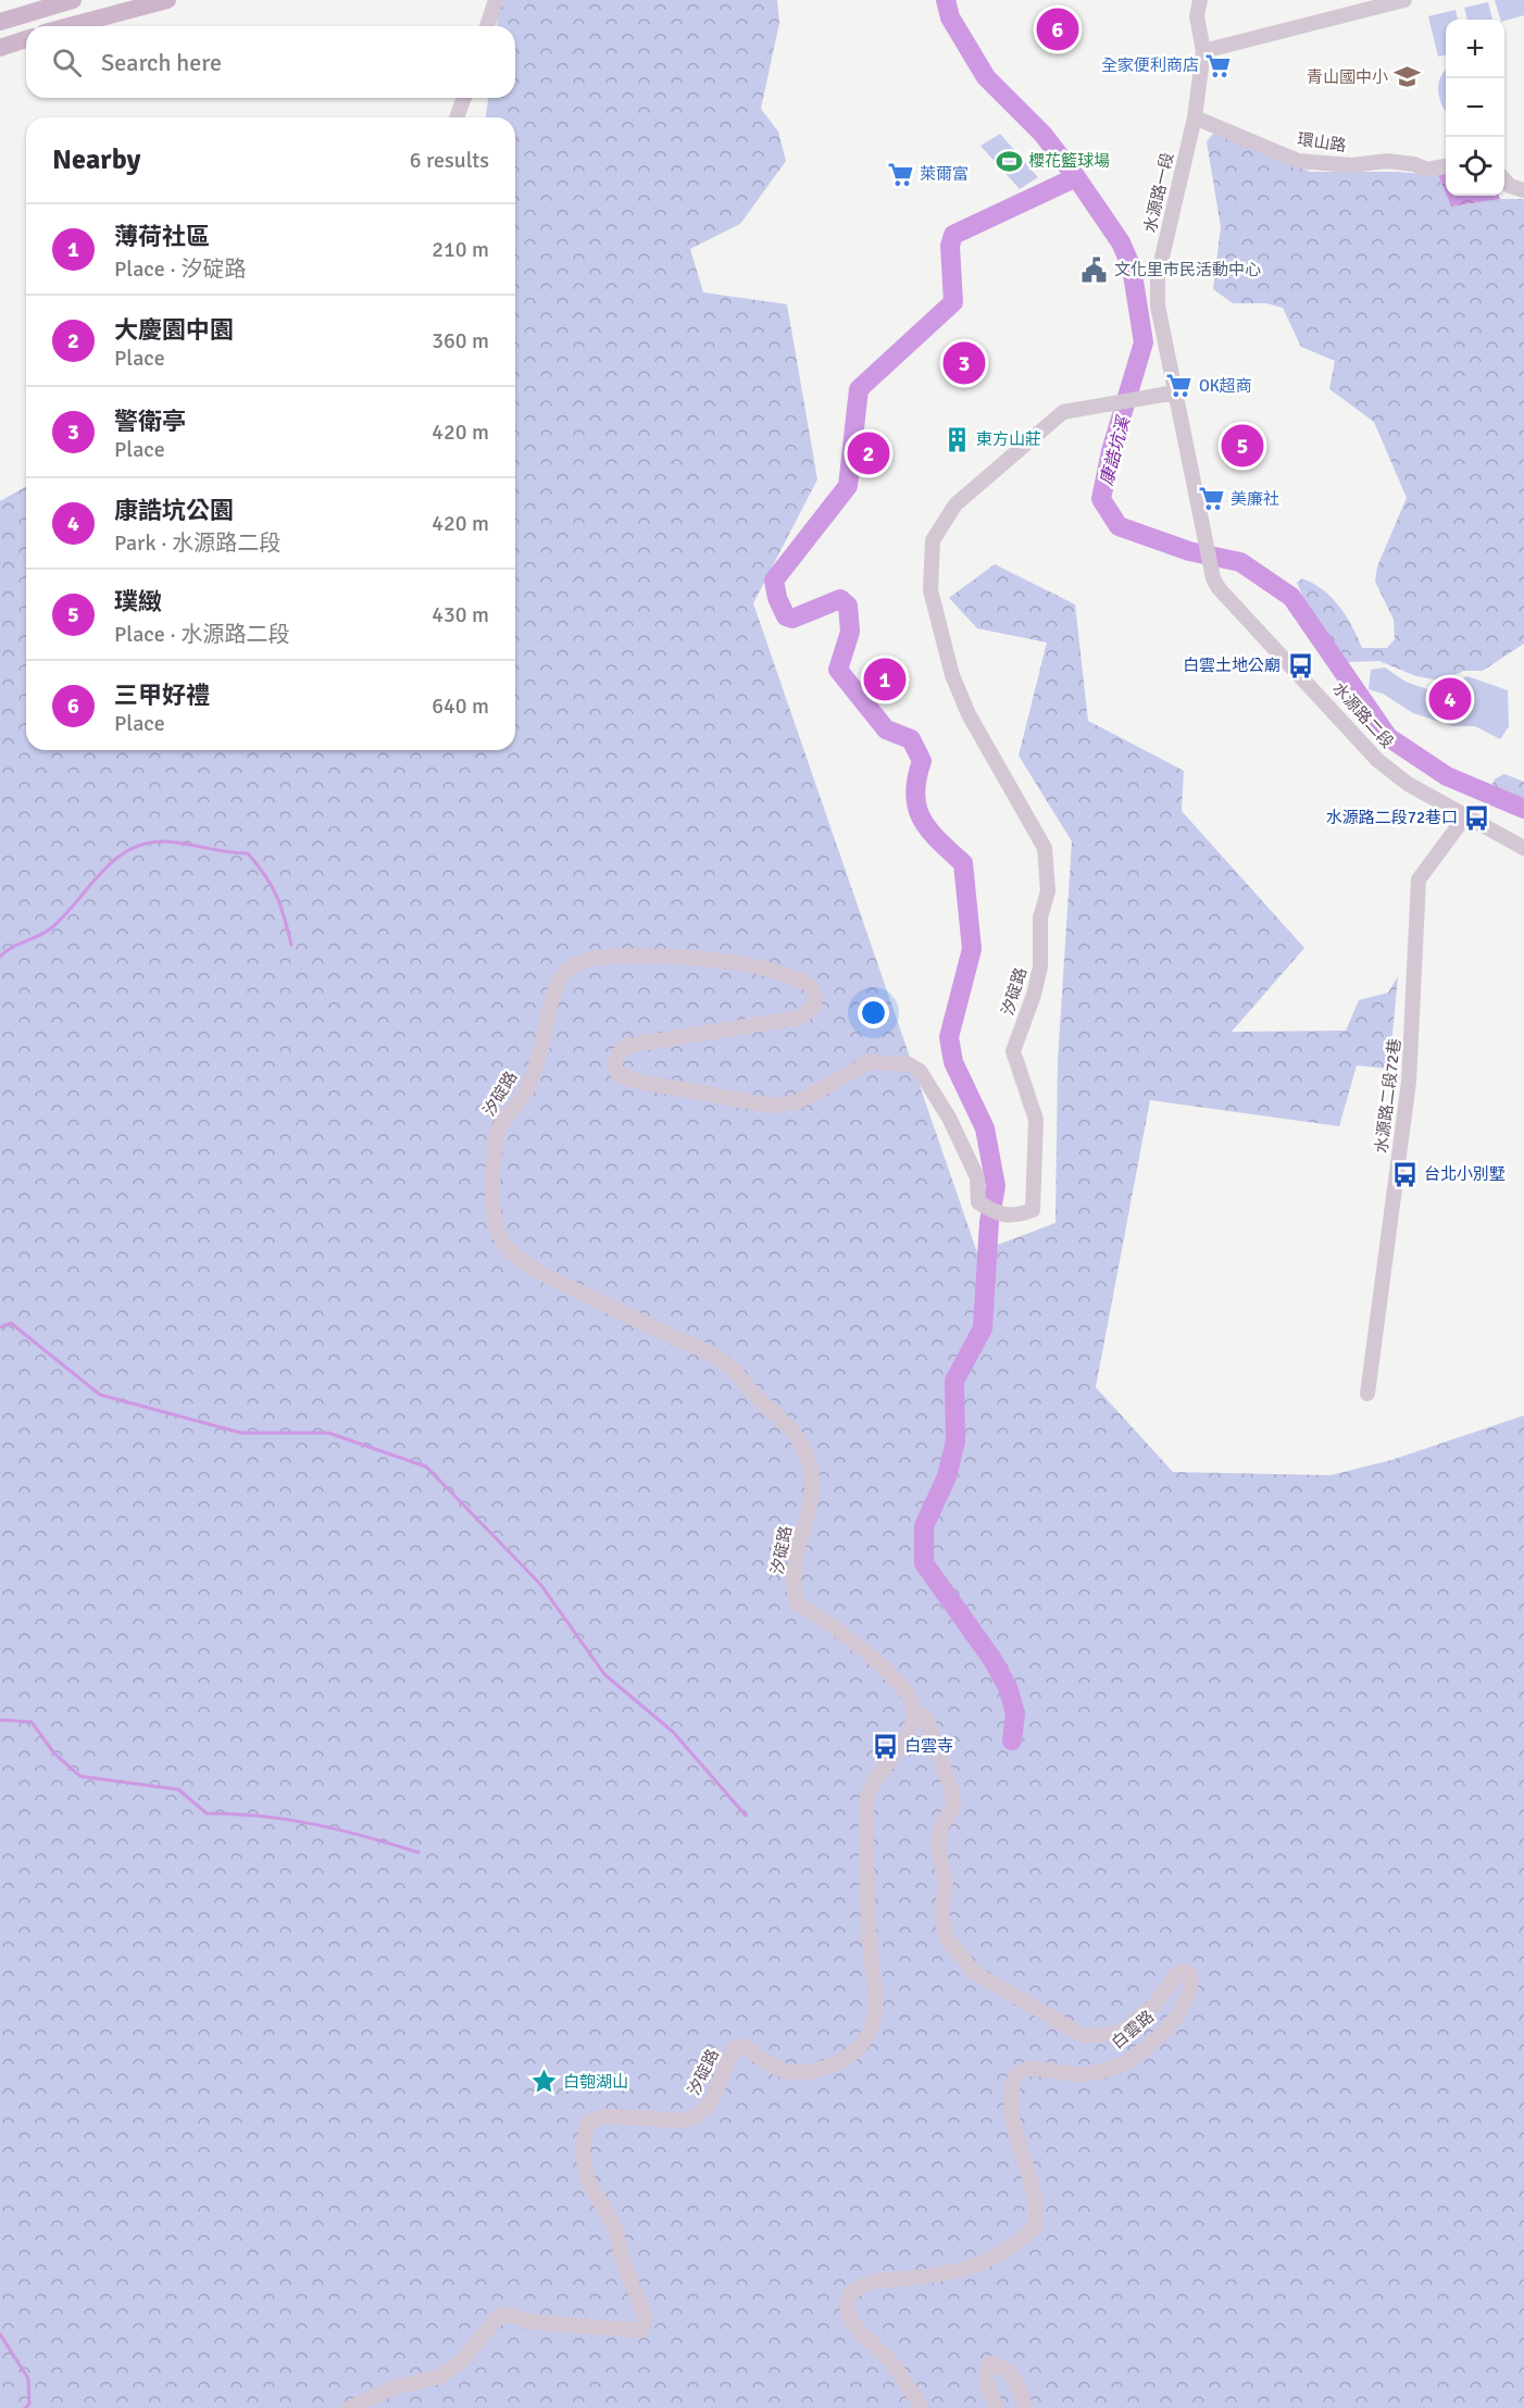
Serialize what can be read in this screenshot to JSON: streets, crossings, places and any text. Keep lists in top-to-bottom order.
{
  "streets": {
    "street": [
      "環山路",
      "水源路一段",
      "水源路二段",
      "汐碇路",
      "水源路二段72巷",
      "白雲路"
    ]
  },
  "crossings": [
    ["環山路", "水源路一段"],
    ["水源路一段", "水源路二段"],
    ["水源路一段", "汐碇路"],
    ["水源路二段", "汐碇路"],
    ["水源路二段", "水源路二段72巷"],
    ["汐碇路", "白雲路"]
  ],
  "water": ["康誥坑溪"],
  "places": {
    "supermarket": [
      "全家便利商店",
      "萊爾富",
      "OK超商",
      "美廉社"
    ],
    "school or university": ["青山國中小"],
    "sports": ["櫻花籃球場"],
    "public building": ["文化里市民活動中心"],
    "building": ["東方山莊"],
    "bus stop": [
      "白雲土地公廟",
      "水源路二段72巷口",
      "台北小別墅",
      "白雲寺"
    ],
    "place": ["白匏湖山"]
  },
  "page": {
    "pins": [
      "6",
      "3",
      "5",
      "2",
      "1",
      "4"
    ],
    "map_buttons": ["+", "−"],
    "search": "Search here",
    "heading": ["Nearby", "6 results"],
    "list": [
      {
        "mark": "1",
        "name": "薄荷社區",
        "note": "Place · 汐碇路",
        "value": "210 m"
      },
      {
        "mark": "2",
        "name": "大慶園中園",
        "note": "Place",
        "value": "360 m"
      },
      {
        "mark": "3",
        "name": "警衛亭",
        "note": "Place",
        "value": "420 m"
      },
      {
        "mark": "4",
        "name": "康誥坑公園",
        "note": "Park · 水源路二段",
        "value": "420 m"
      },
      {
        "mark": "5",
        "name": "璞緻",
        "note": "Place · 水源路二段",
        "value": "430 m"
      },
      {
        "mark": "6",
        "name": "三甲好禮",
        "note": "Place",
        "value": "640 m"
      }
    ]
  }
}
